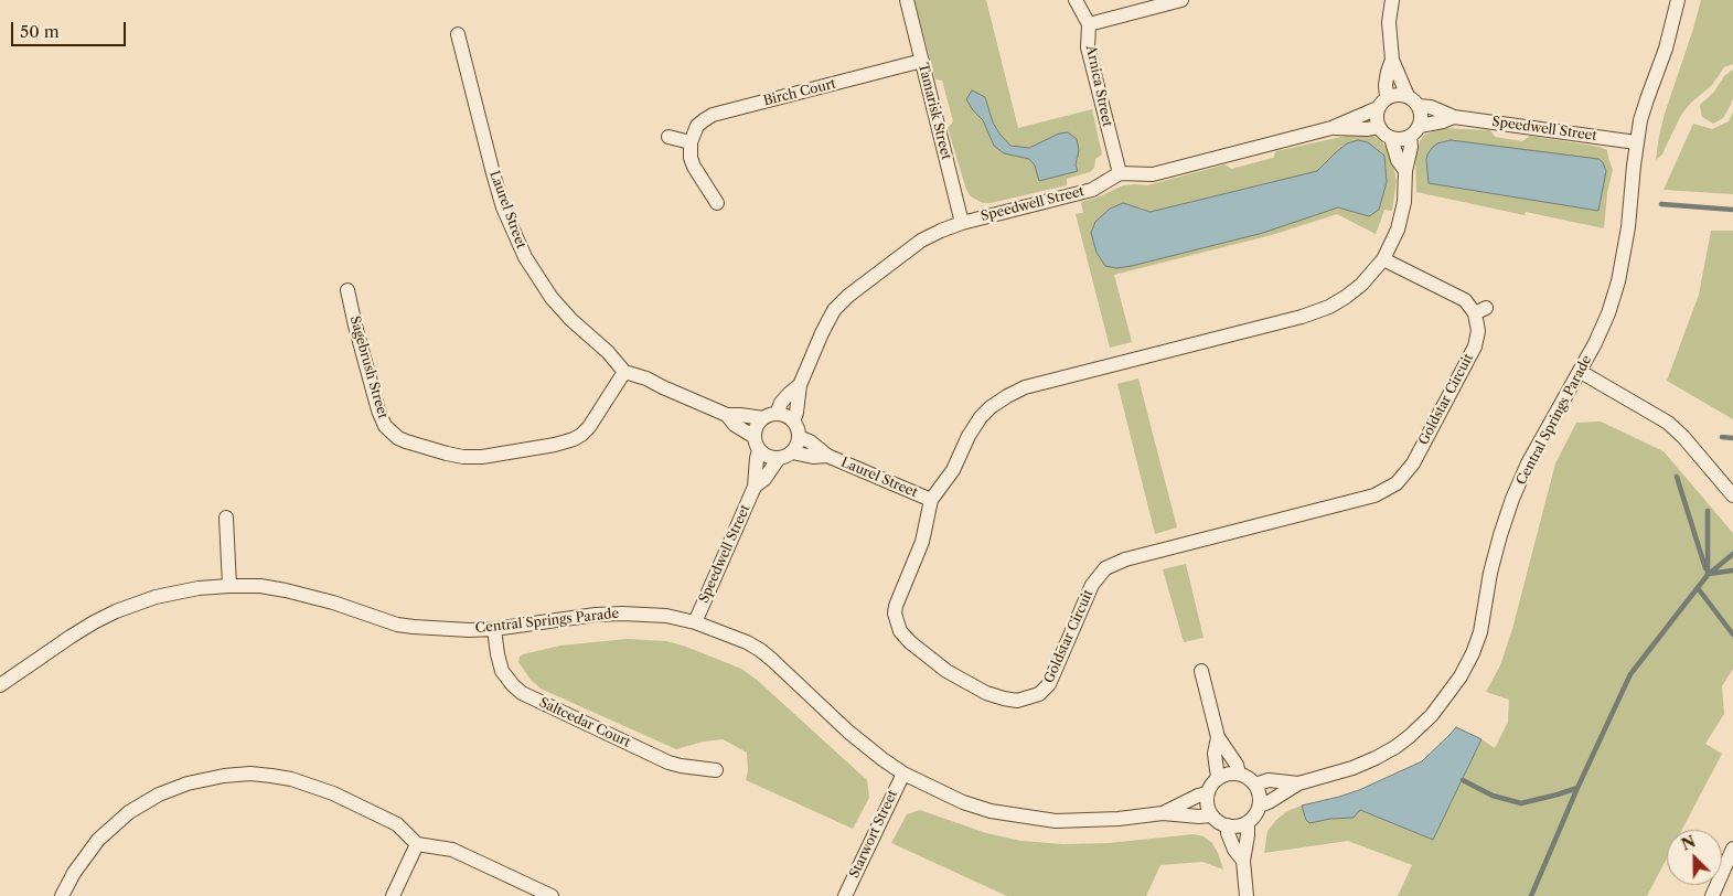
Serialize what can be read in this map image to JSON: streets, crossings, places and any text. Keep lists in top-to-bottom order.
{
  "streets": {
    "street": [
      "Arnica Street",
      "Birch Court",
      "Tamarisk Street",
      "Speedwell Street",
      "Laurel Street",
      "Sagebrush Street",
      "Goldstar Circuit",
      "Central Springs Parade",
      "Saltcedar Court",
      "Starwort Street"
    ]
  },
  "crossings": [
    ["Arnica Street", "Speedwell Street"],
    ["Birch Court", "Tamarisk Street"],
    ["Tamarisk Street", "Speedwell Street"],
    ["Speedwell Street", "Laurel Street"],
    ["Speedwell Street", "Goldstar Circuit"],
    ["Speedwell Street", "Central Springs Parade"],
    ["Laurel Street", "Sagebrush Street"],
    ["Laurel Street", "Goldstar Circuit"],
    ["Central Springs Parade", "Saltcedar Court"],
    ["Central Springs Parade", "Starwort Street"]
  ],
  "scale_bar": "50 m",
  "north": "top left"
}
